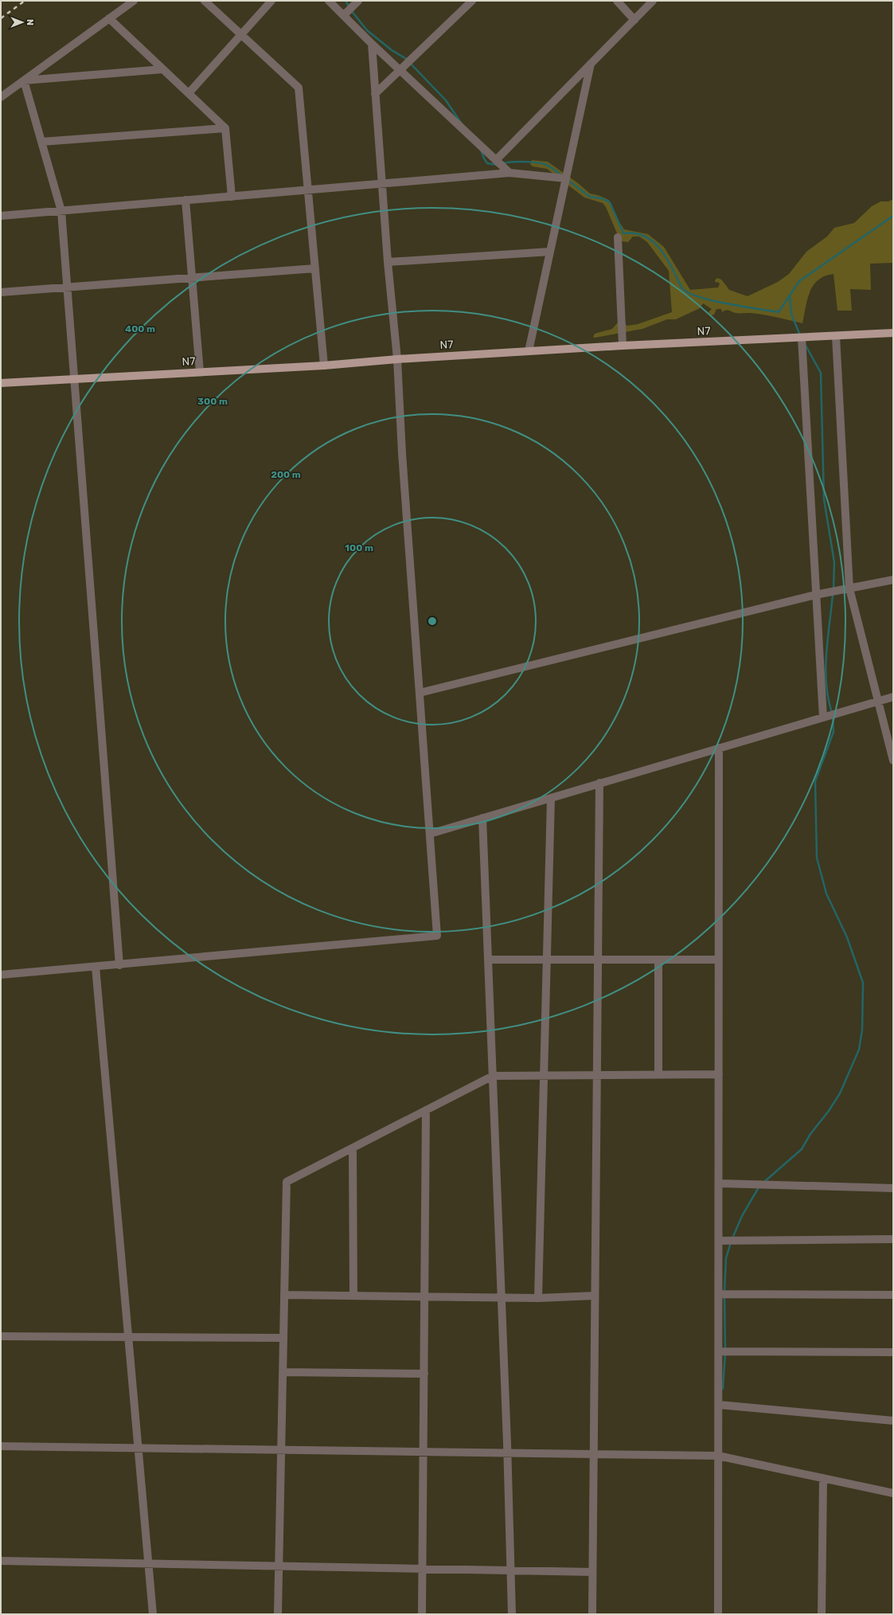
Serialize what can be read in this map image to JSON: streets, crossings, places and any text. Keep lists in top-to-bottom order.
{
  "streets": {
    "main road": ["N7"]
  },
  "north": "right",
  "rings": [
    "400 m",
    "300 m",
    "200 m",
    "100 m"
  ]
}
